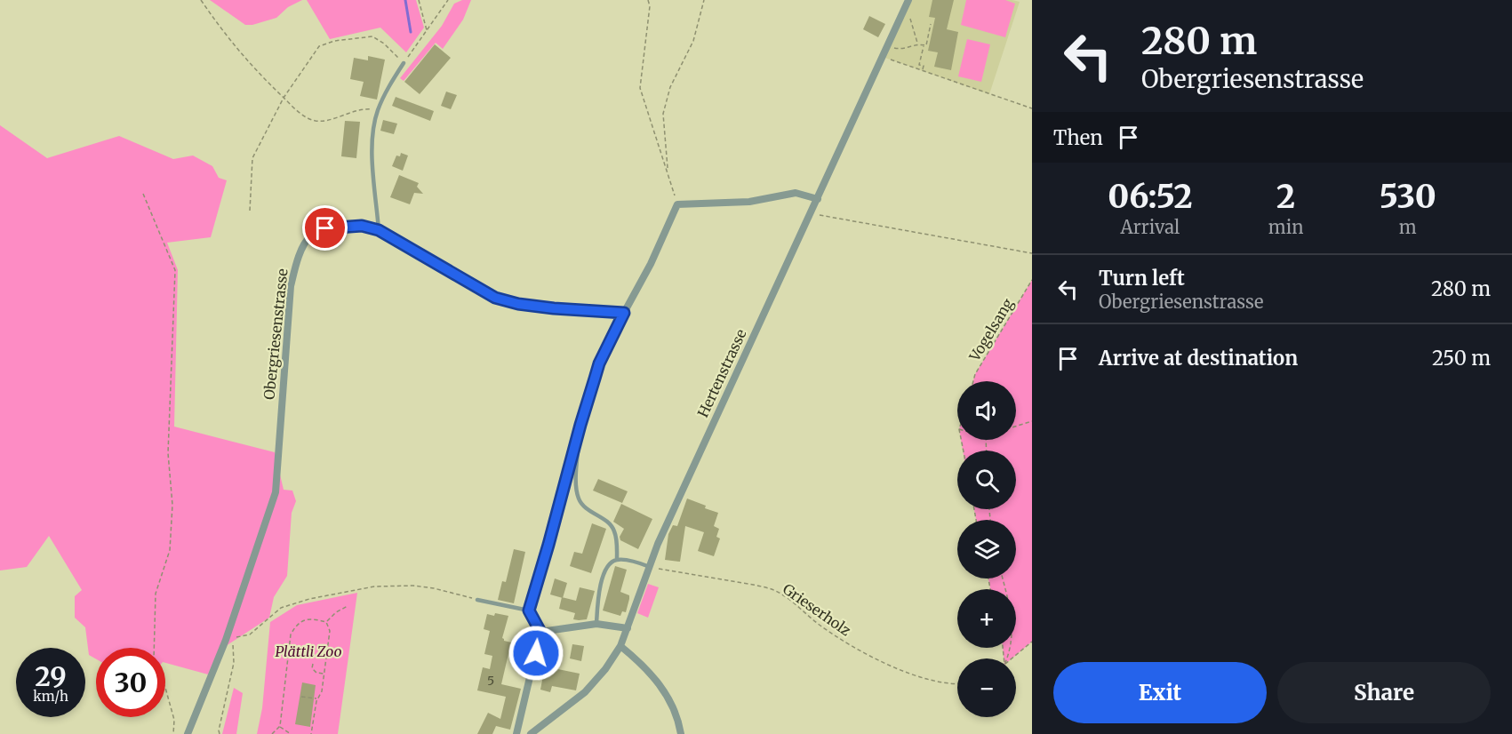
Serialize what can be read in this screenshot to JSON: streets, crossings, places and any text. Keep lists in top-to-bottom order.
{
  "streets": {
    "street": ["Obergriesenstrasse", "Hertenstrasse"],
    "path": ["Vogelsang", "Grieserholz"]
  },
  "crossings": [
    ["Hertenstrasse", "Grieserholz"]
  ],
  "parks": ["Plättli Zoo"],
  "house_numbers": ["5"],
  "page": {
    "turn": ["280 m", "Obergriesenstrasse"],
    "then": "Then",
    "eta": [
      "06:52",
      "Arrival",
      "2",
      "min",
      "530",
      "m"
    ],
    "list": [
      {
        "name": "Turn left",
        "note": "Obergriesenstrasse",
        "value": "280 m"
      },
      {
        "name": "Arrive at destination",
        "value": "250 m"
      }
    ],
    "map_buttons": ["+", "−"],
    "speed": "29 km/h",
    "limit": "30",
    "buttons": ["Exit", "Share"]
  }
}
